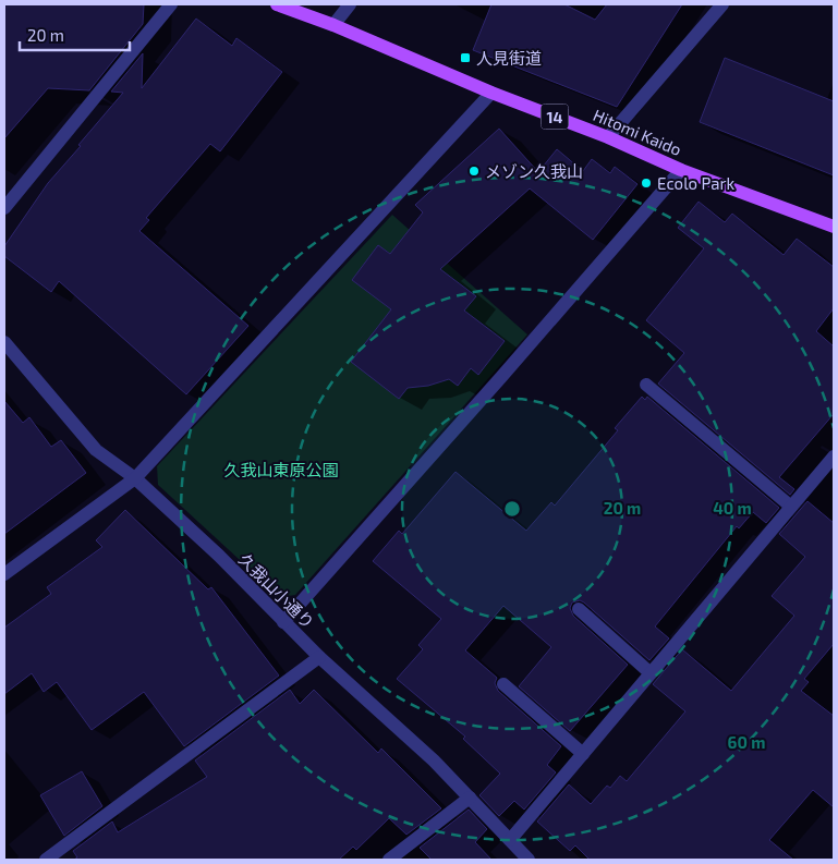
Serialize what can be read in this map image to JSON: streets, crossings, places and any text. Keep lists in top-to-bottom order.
{
  "streets": {
    "main road": ["14", "Hitomi Kaido"],
    "street": ["久我山小通り"]
  },
  "parks": ["久我山東原公園"],
  "places": {
    "transit": ["人見街道"],
    "other": ["メゾン久我山", "Ecolo Park"]
  },
  "scale_bar": "20 m",
  "rings": ["20 m", "40 m", "60 m"]
}
